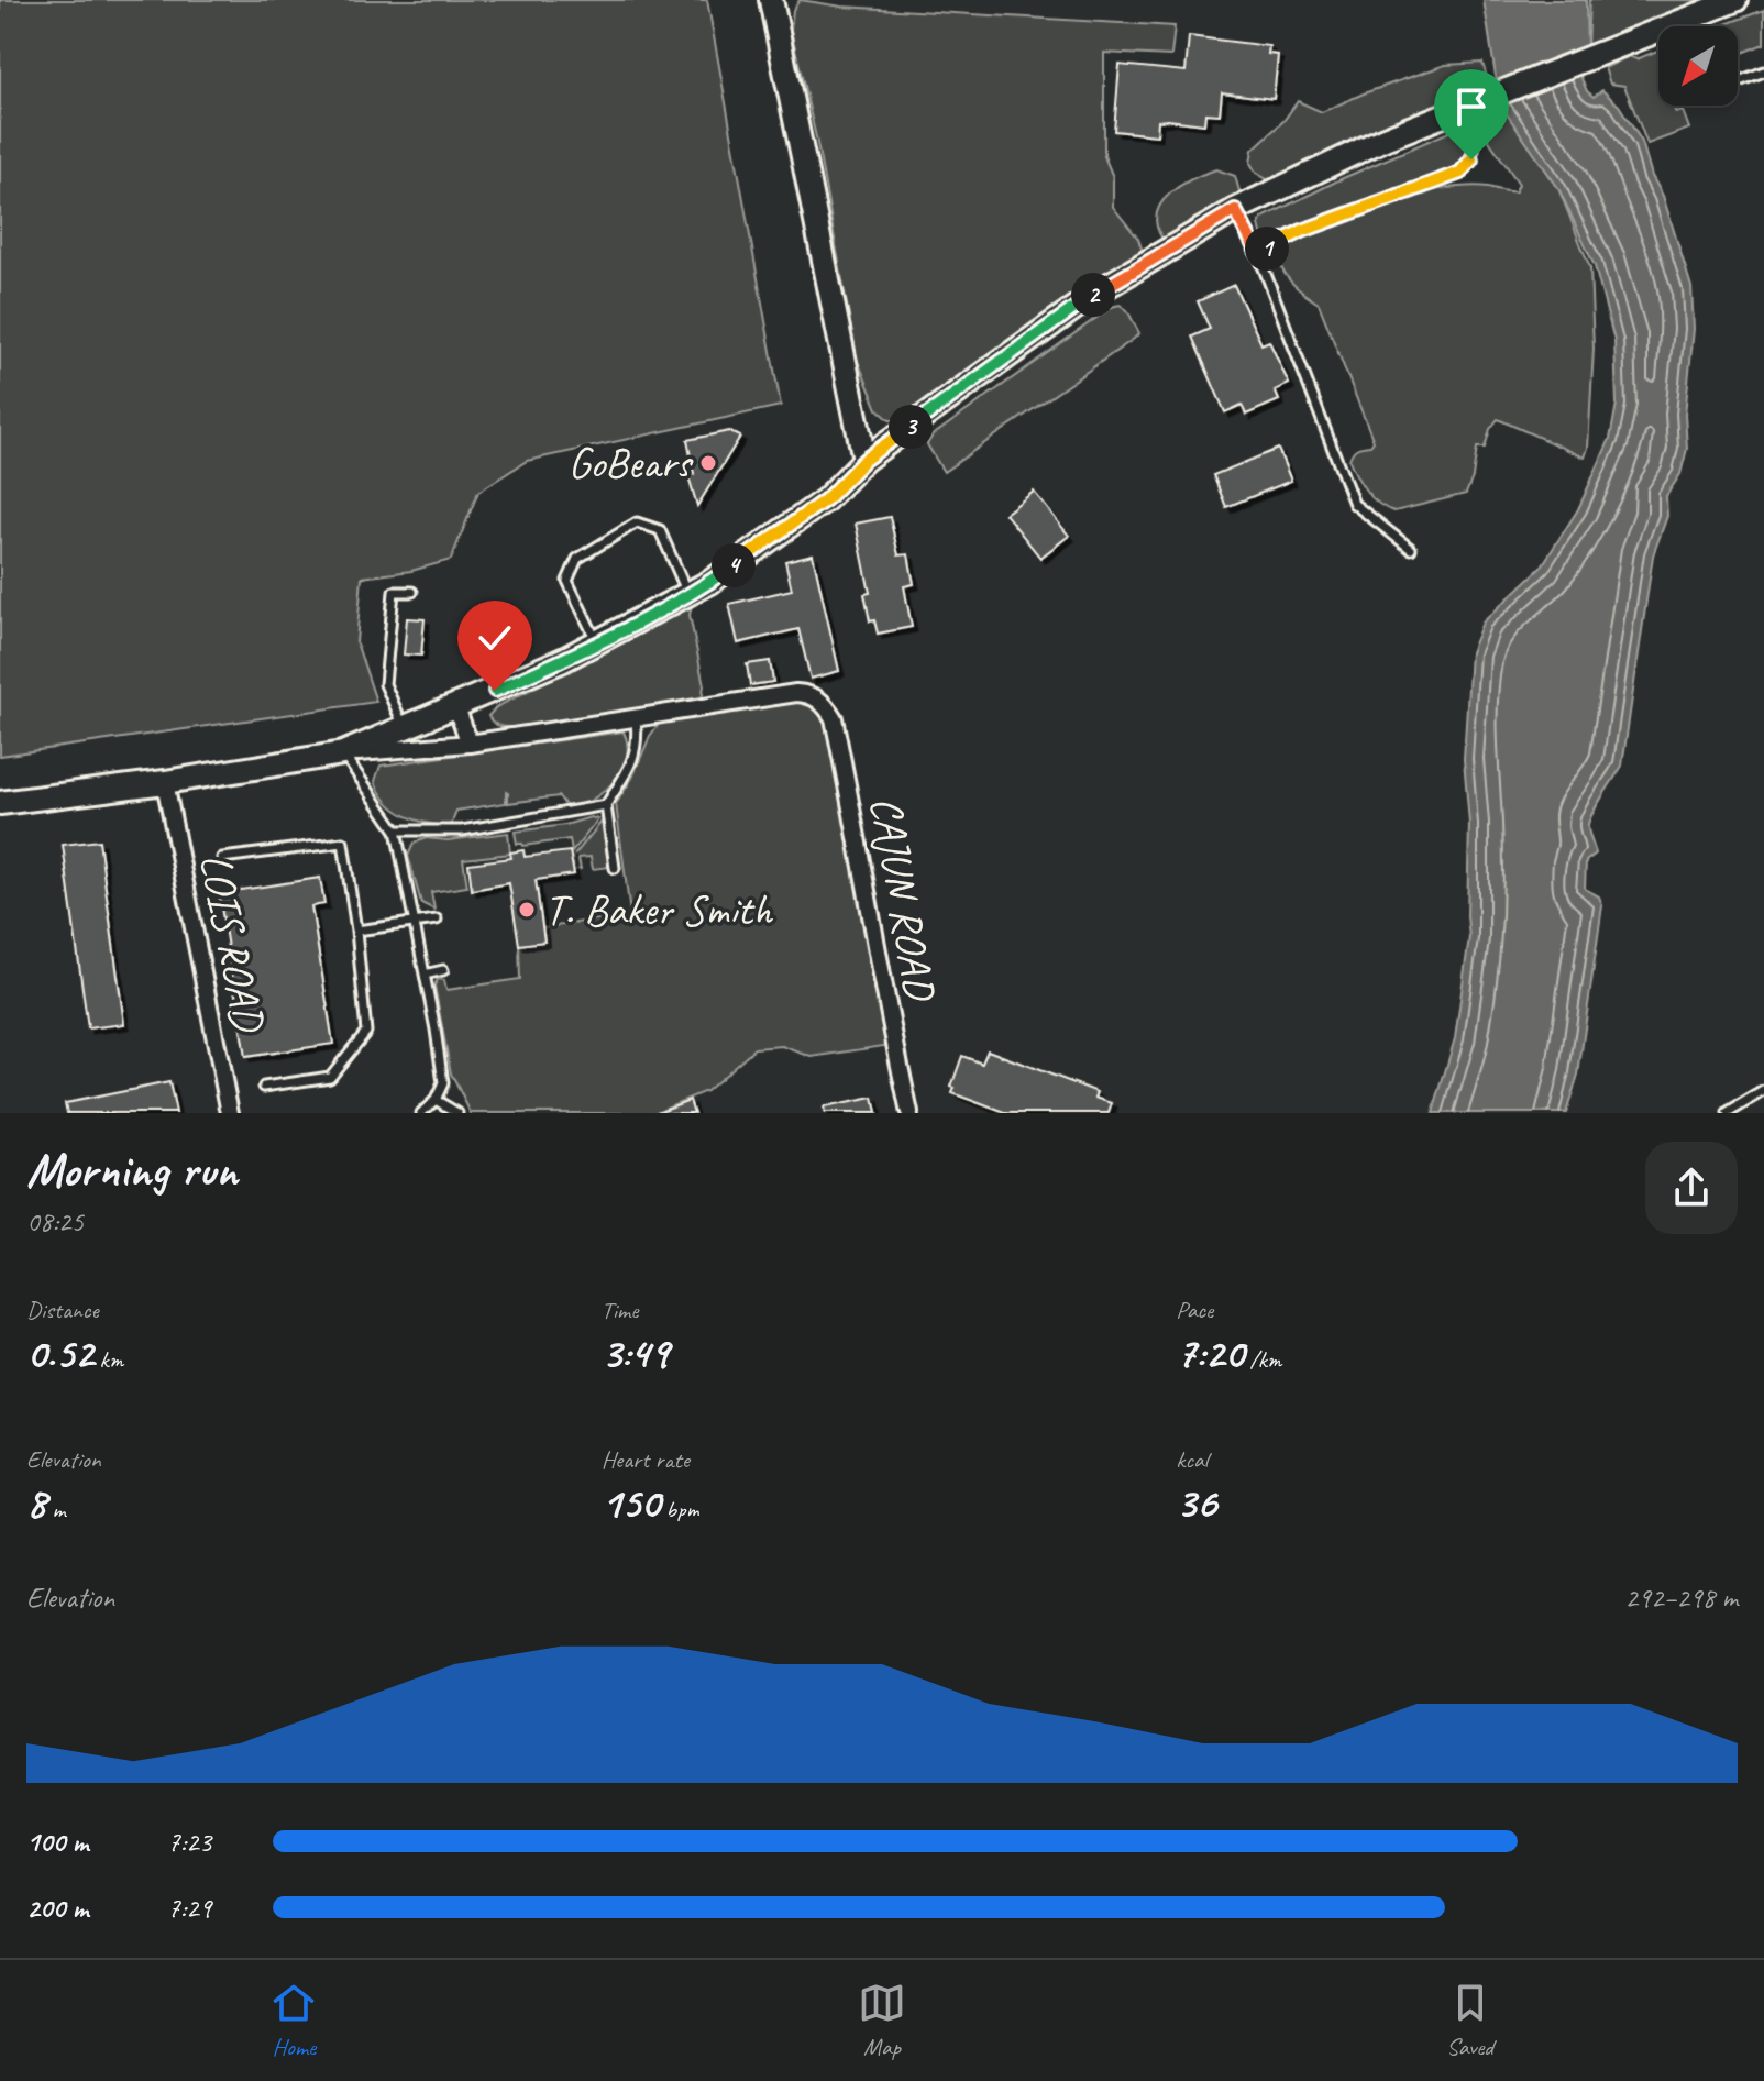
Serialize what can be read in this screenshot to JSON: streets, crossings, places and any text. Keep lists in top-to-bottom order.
{
  "streets": {
    "street": ["CAJUN ROAD", "LOIS ROAD"]
  },
  "places": ["GoBears", "T. Baker Smith"],
  "north": "bottom left",
  "page": {
    "pins": [
      "1",
      "2",
      "3",
      "4"
    ],
    "heading": ["Morning run", "08:25"],
    "stats": [
      ["Distance", "0.52 km"],
      ["Time", "3:49"],
      ["Pace", "7:20 /km"],
      ["Elevation", "8 m"],
      ["Heart rate", "150 bpm"],
      ["kcal", "36"]
    ],
    "chart": ["Elevation", "292–298 m"],
    "list": [
      {
        "name": "100 m",
        "note": "7:23"
      },
      {
        "name": "200 m",
        "note": "7:29"
      }
    ],
    "tabs": ["Home", "Map", "Saved"]
  }
}
